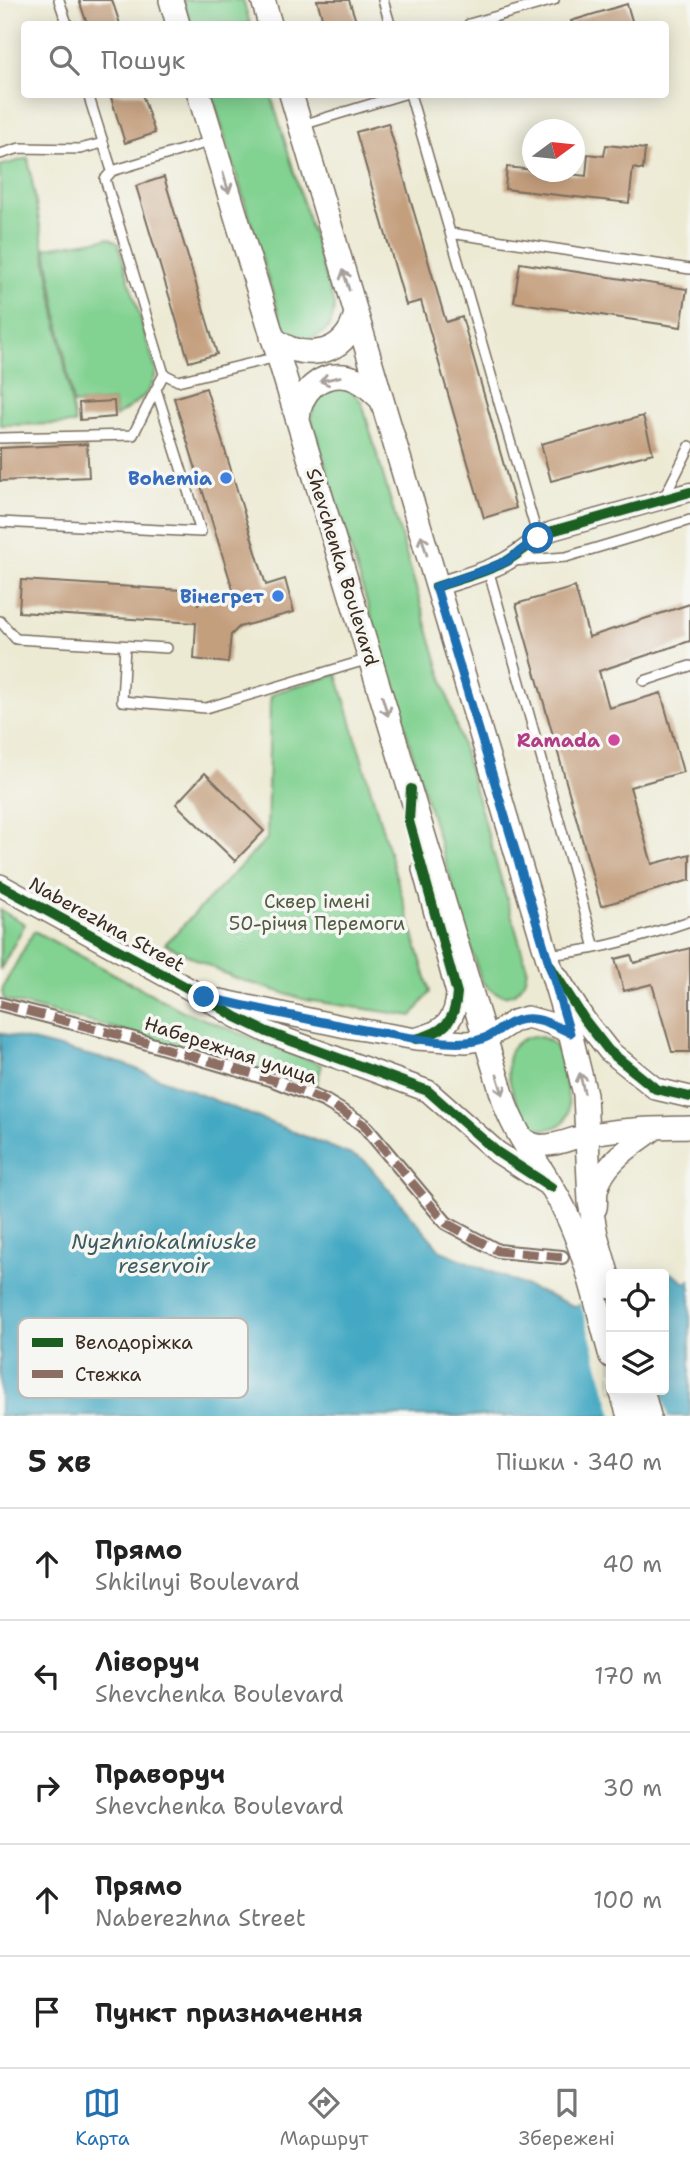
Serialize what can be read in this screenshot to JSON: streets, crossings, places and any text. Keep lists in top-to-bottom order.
{
  "streets": {
    "main road": ["Shevchenka Boulevard"],
    "street": ["Naberezhna Street", "Набережная улица"]
  },
  "crossings": [
    ["Shevchenka Boulevard", "Naberezhna Street"],
    ["Shevchenka Boulevard", "Набережная улица"]
  ],
  "water": ["Nyzhniokalmiuske reservoir"],
  "parks": ["Сквер імені 50-річчя Перемоги"],
  "places": ["Bohemia", "Вінегрет", "Ramada"],
  "legend": ["Велодоріжка", "Стежка"],
  "north": "right",
  "page": {
    "search": "Пошук",
    "heading": ["5 хв", "Пішки · 340 m"],
    "list": [
      ["Прямо", "Shkilnyi Boulevard", "40 m"],
      ["Ліворуч", "Shevchenka Boulevard", "170 m"],
      ["Праворуч", "Shevchenka Boulevard", "30 m"],
      ["Прямо", "Naberezhna Street", "100 m"],
      "Пункт призначення"
    ],
    "nav": ["Карта", "Маршрут", "Збережені"]
  }
}
